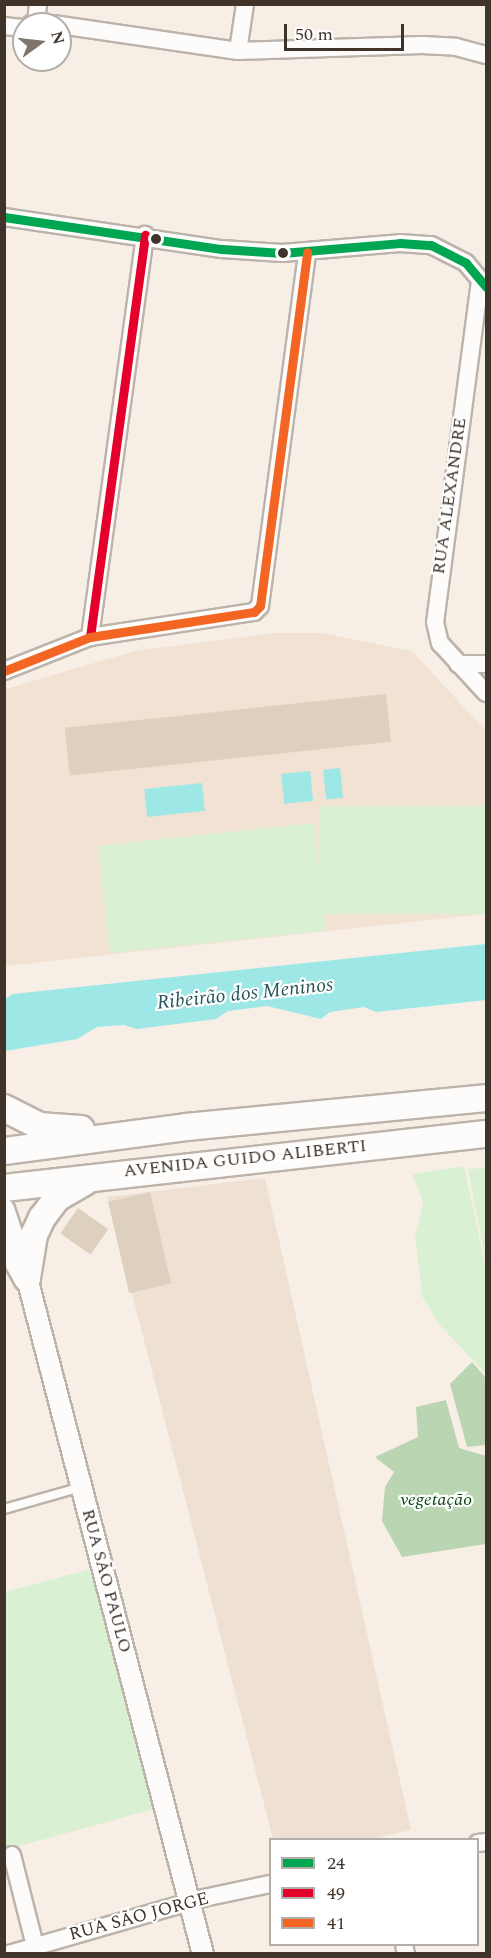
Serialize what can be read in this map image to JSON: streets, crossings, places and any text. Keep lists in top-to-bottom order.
{
  "streets": {
    "main road": ["AVENIDA GUIDO ALIBERTI"],
    "street": ["RUA ALEXANDRE", "RUA SÃO PAULO", "RUA SÃO JORGE"]
  },
  "crossings": [
    ["RUA SÃO PAULO", "RUA SÃO JORGE"]
  ],
  "water": ["Ribeirão dos Meninos"],
  "parks": ["vegetação"],
  "lines": ["transit line 24", "transit line 49", "transit line 41"],
  "legend": ["24", "49", "41"],
  "scale_bar": "50 m",
  "north": "right"
}
